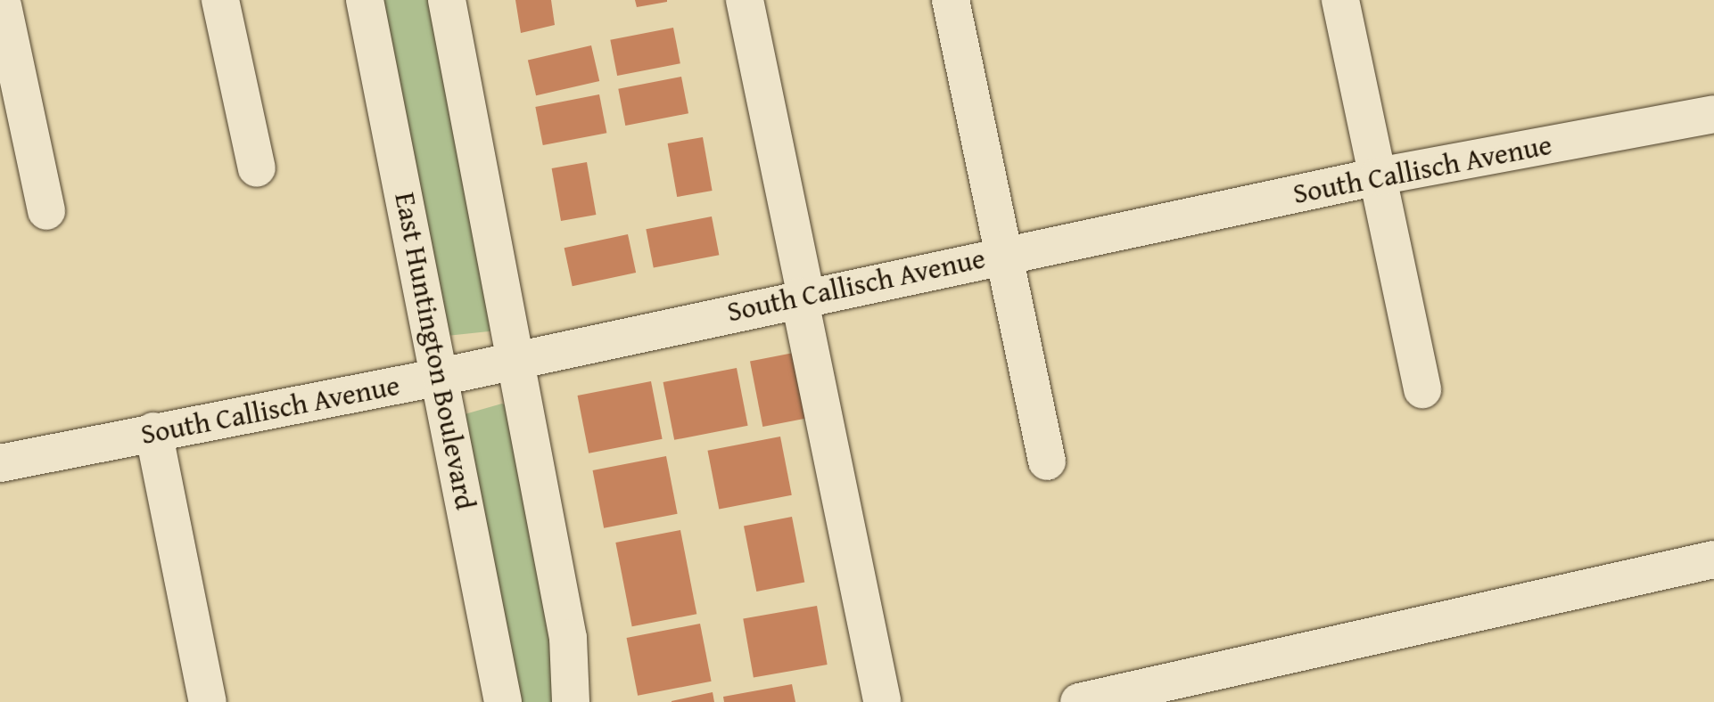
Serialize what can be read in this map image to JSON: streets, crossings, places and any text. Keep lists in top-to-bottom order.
{
  "streets": {
    "street": ["South Callisch Avenue", "East Huntington Boulevard"]
  },
  "crossings": [
    ["South Callisch Avenue", "East Huntington Boulevard"]
  ]
}
